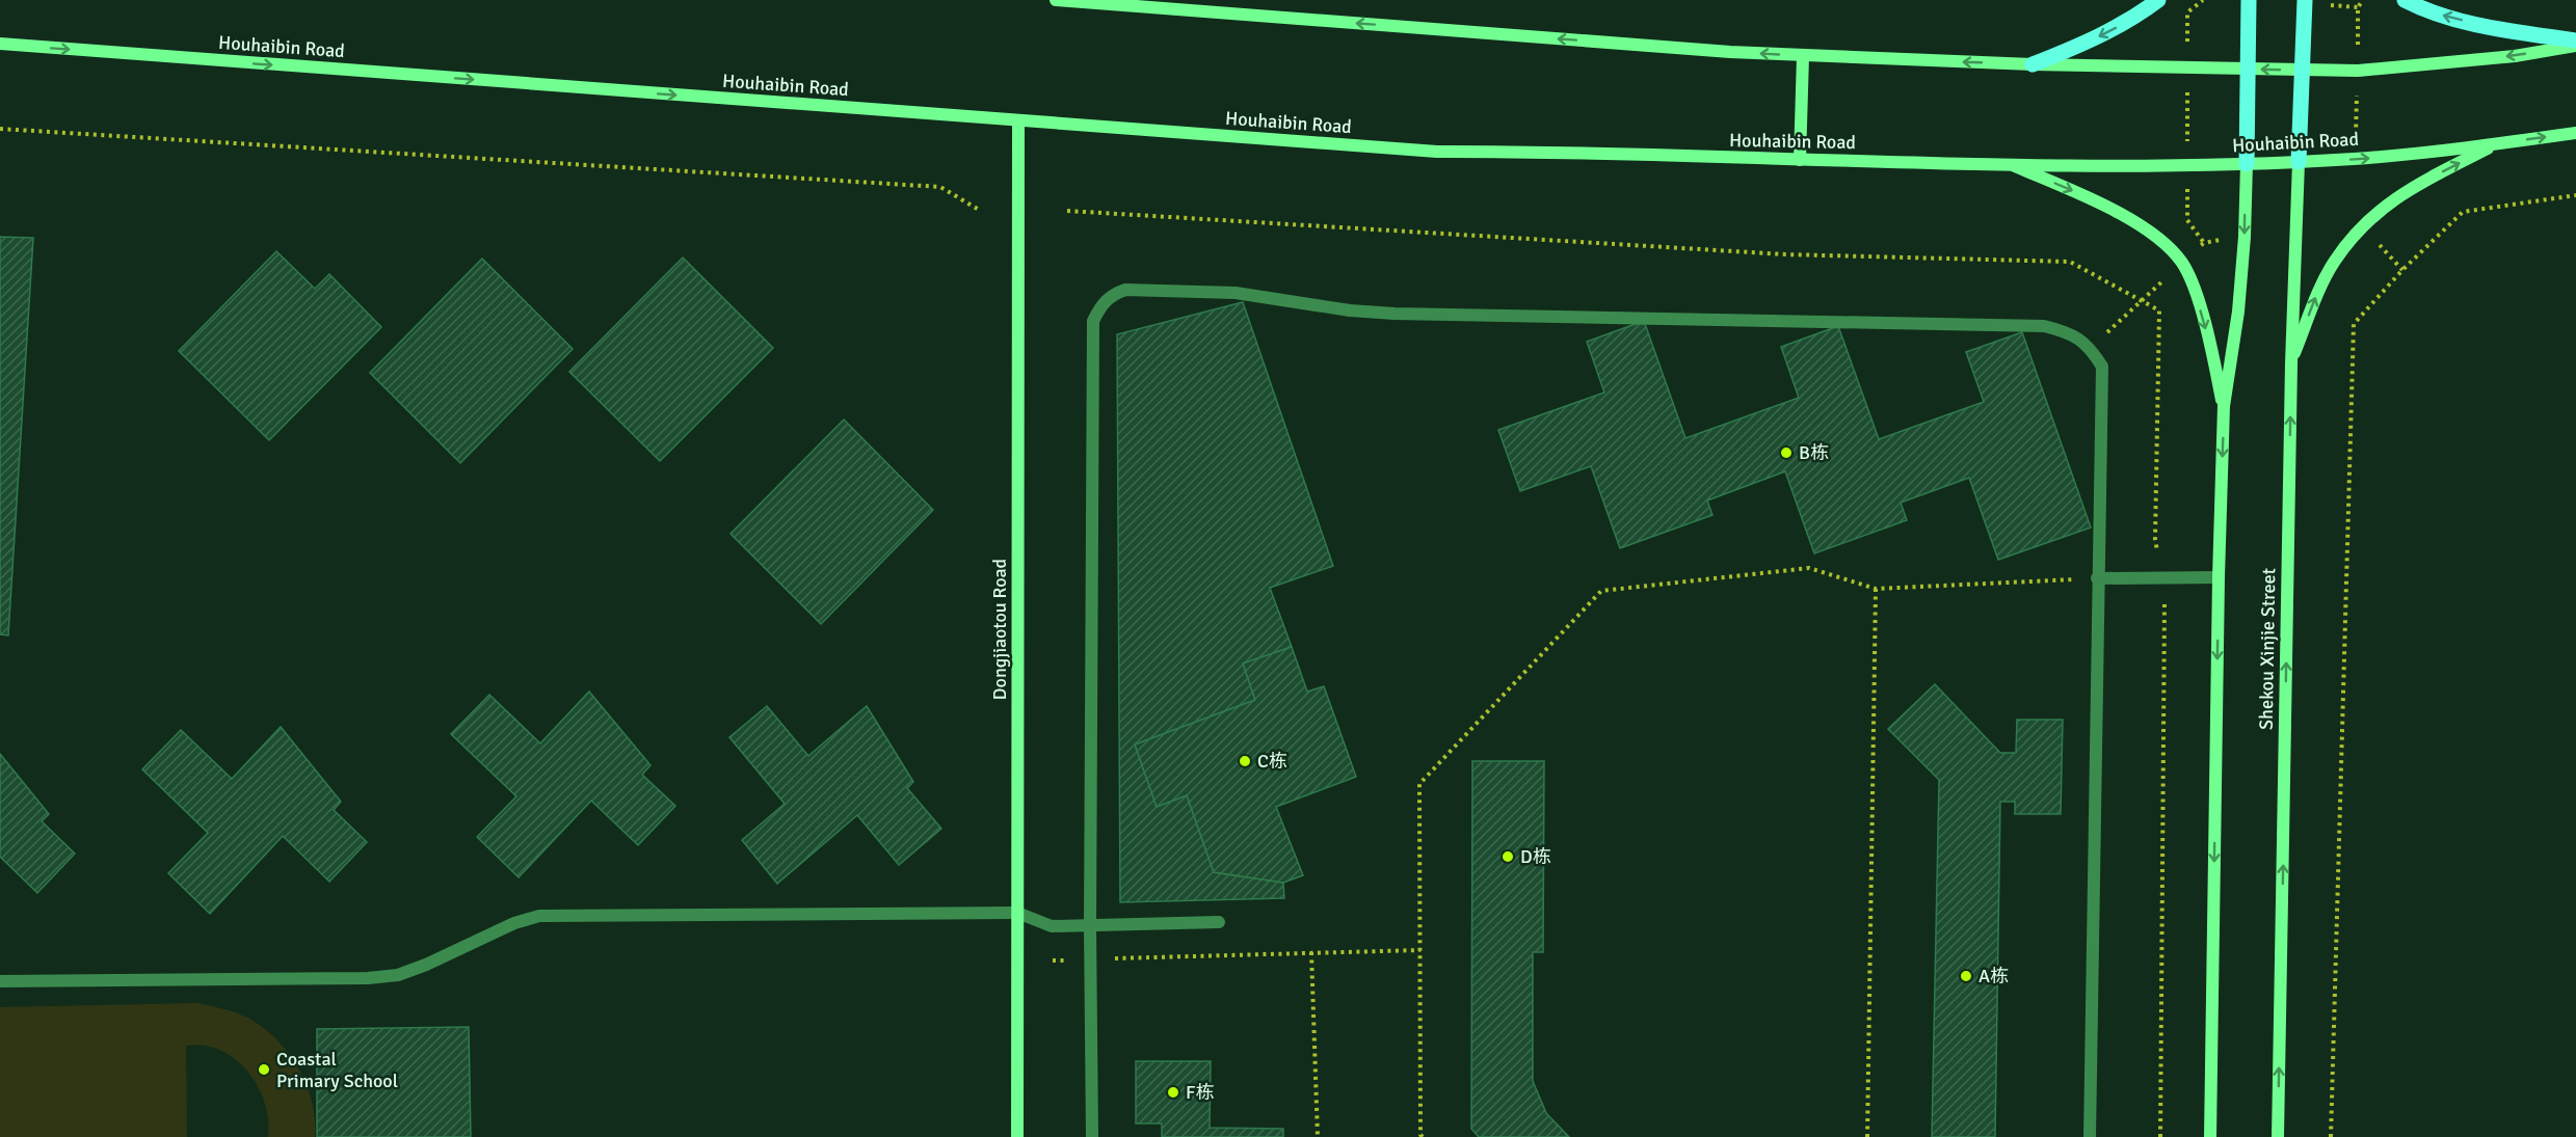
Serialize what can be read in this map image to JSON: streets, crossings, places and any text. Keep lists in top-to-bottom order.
{
  "streets": {
    "main road": ["Houhaibin Road", "Dongjiaotou Road", "Shekou Xinjie Street"]
  },
  "crossings": [
    ["Houhaibin Road", "Dongjiaotou Road"],
    ["Houhaibin Road", "Shekou Xinjie Street"]
  ],
  "one_way": ["Houhaibin Road"],
  "places": [
    "B栋",
    "C栋",
    "D栋",
    "A栋",
    "Coastal Primary School",
    "F栋"
  ]
}
